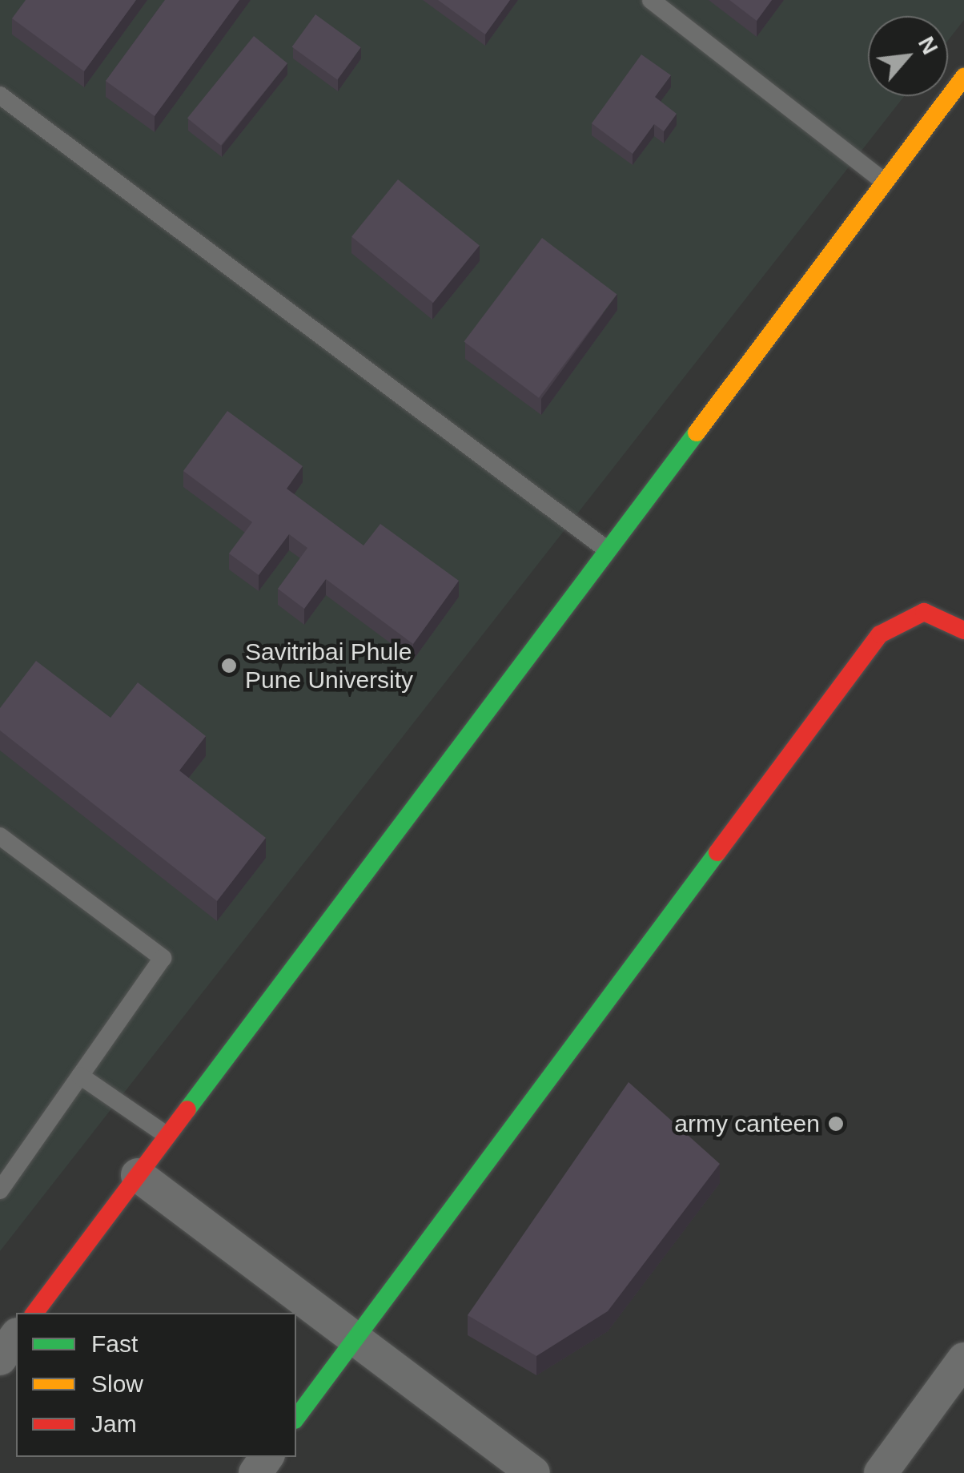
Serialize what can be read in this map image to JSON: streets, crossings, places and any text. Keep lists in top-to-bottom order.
{
  "places": ["Savitribai Phule Pune University", "army canteen"],
  "legend": ["Fast", "Slow", "Jam"],
  "north": "top right"
}
